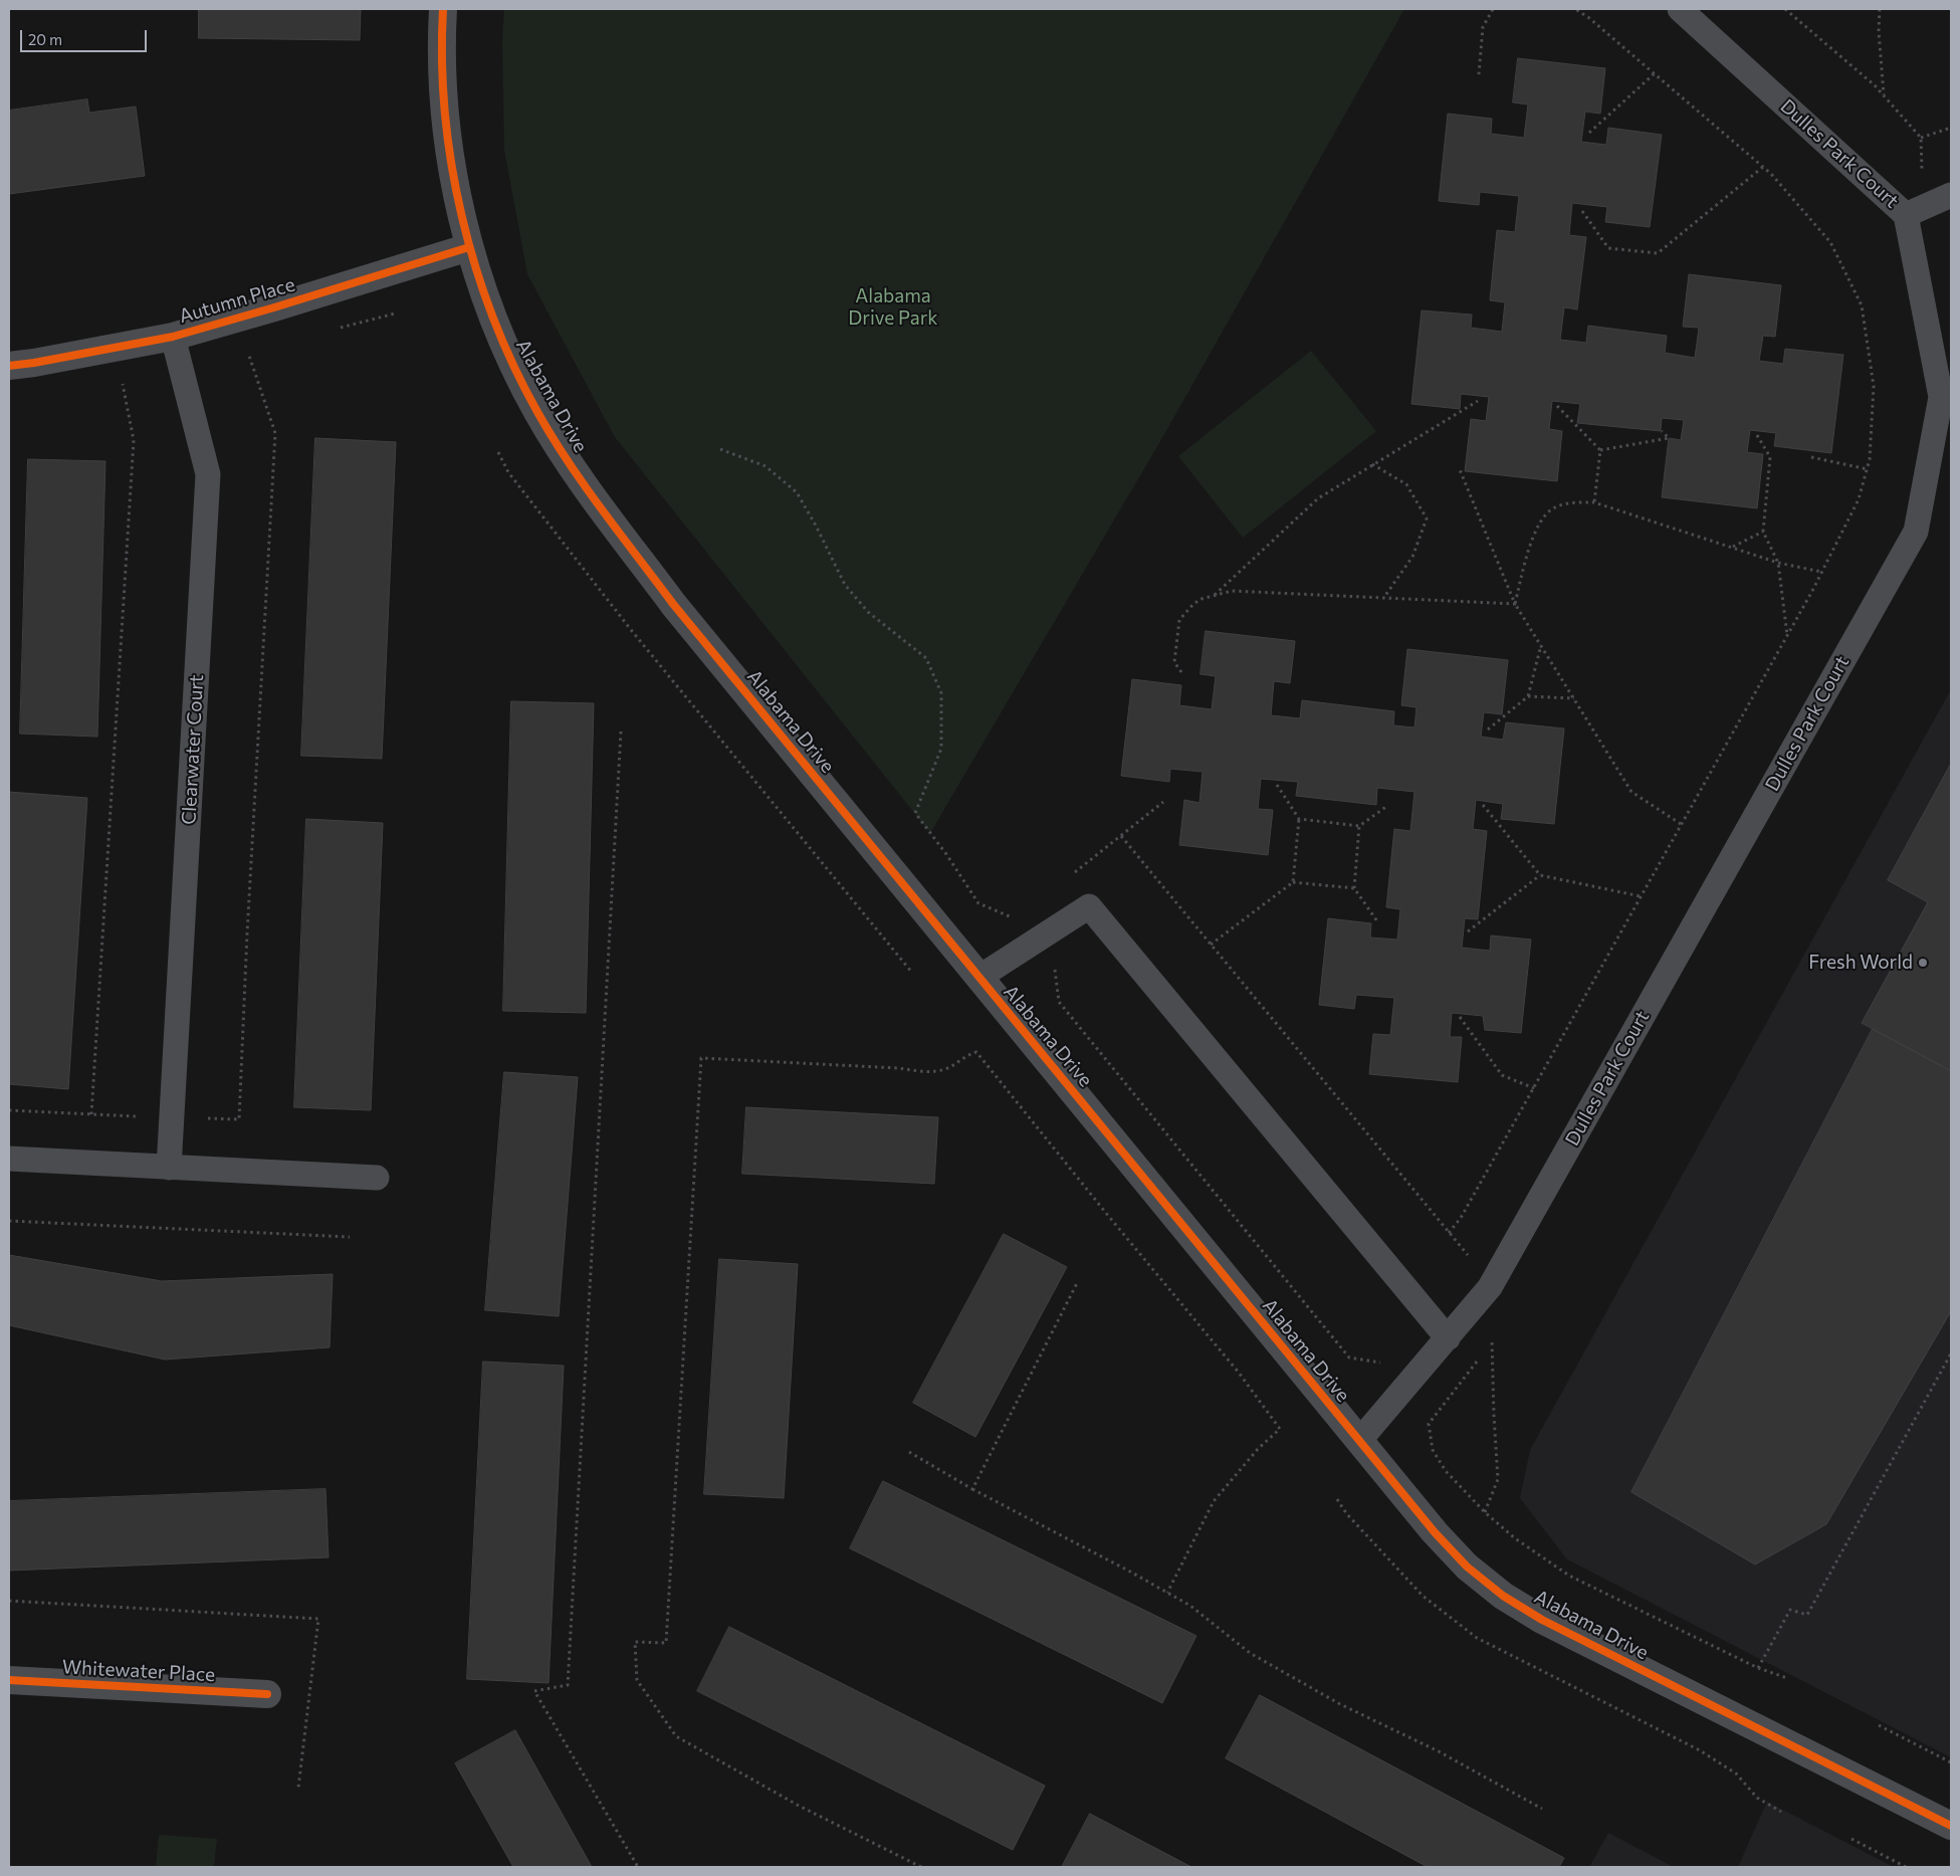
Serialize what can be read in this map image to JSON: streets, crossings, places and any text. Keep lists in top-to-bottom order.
{
  "streets": {
    "street": ["Autumn Place", "Alabama Drive", "Whitewater Place"],
    "lane": ["Dulles Park Court", "Clearwater Court"]
  },
  "crossings": [
    ["Dulles Park Court", "Alabama Drive"],
    ["Autumn Place", "Alabama Drive"],
    ["Autumn Place", "Clearwater Court"]
  ],
  "parks": ["Alabama Drive Park"],
  "places": ["Fresh World"],
  "scale_bar": "20 m"
}
